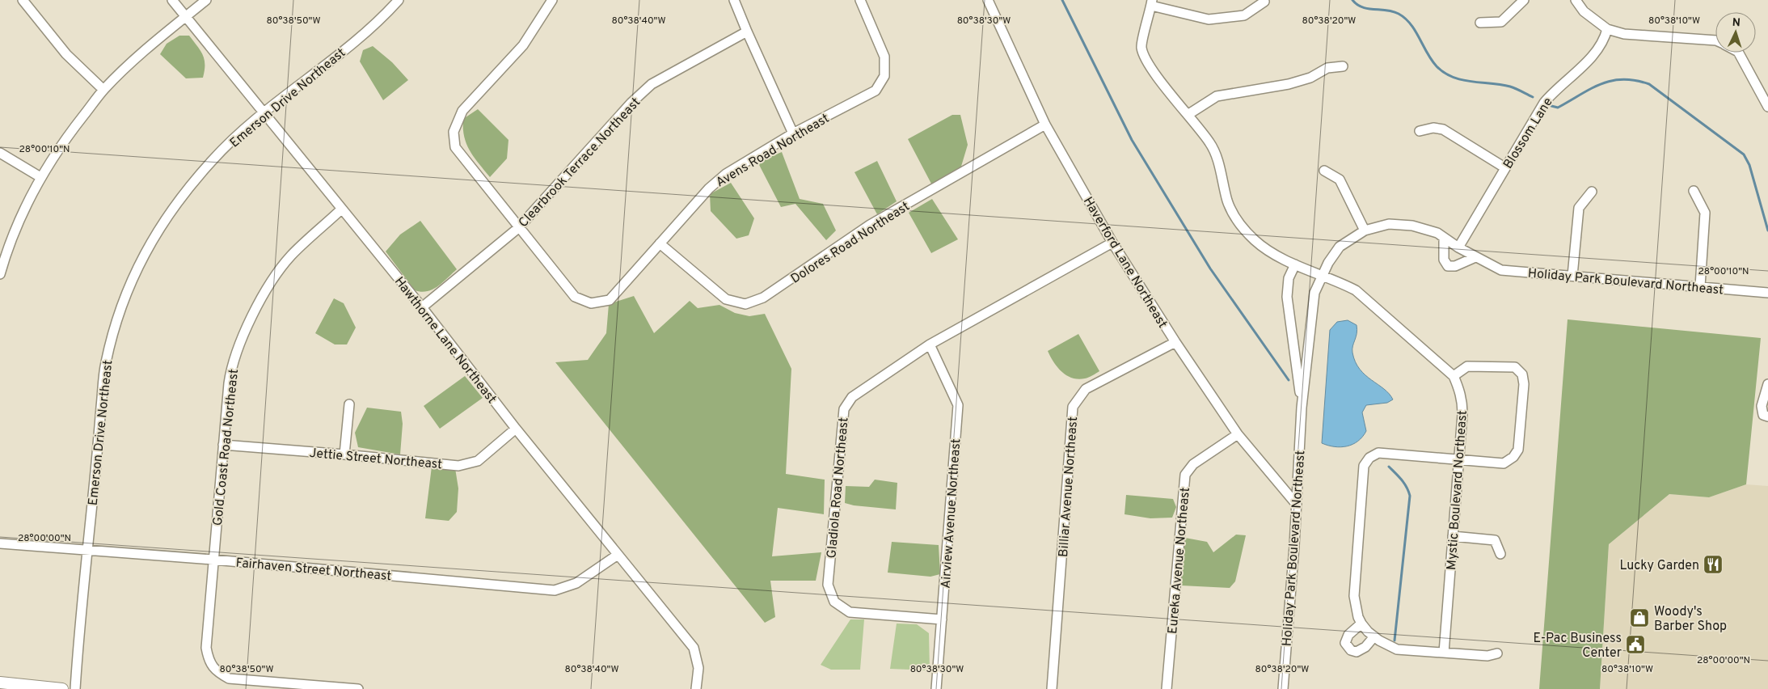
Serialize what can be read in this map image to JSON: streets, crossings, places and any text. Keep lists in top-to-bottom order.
{
  "streets": {
    "street": [
      "Emerson Drive Northeast",
      "Blossom Lane",
      "Avens Road Northeast",
      "Clearbrook Terrace Northeast",
      "Dolores Road Northeast",
      "Haverford Lane Northeast",
      "Holiday Park Boulevard Northeast",
      "Hawthorne Lane Northeast",
      "Gold Coast Road Northeast",
      "Jettie Street Northeast",
      "Billiar Avenue Northeast",
      "Gladiola Road Northeast",
      "Mystic Boulevard Northeast",
      "Airview Avenue Northeast",
      "Eureka Avenue Northeast",
      "Fairhaven Street Northeast"
    ]
  },
  "crossings": [
    ["Emerson Drive Northeast", "Hawthorne Lane Northeast"],
    ["Emerson Drive Northeast", "Fairhaven Street Northeast"],
    ["Blossom Lane", "Holiday Park Boulevard Northeast"],
    ["Avens Road Northeast", "Clearbrook Terrace Northeast"],
    ["Avens Road Northeast", "Dolores Road Northeast"],
    ["Clearbrook Terrace Northeast", "Hawthorne Lane Northeast"],
    ["Dolores Road Northeast", "Haverford Lane Northeast"],
    ["Haverford Lane Northeast", "Holiday Park Boulevard Northeast"],
    ["Haverford Lane Northeast", "Billiar Avenue Northeast"],
    ["Haverford Lane Northeast", "Gladiola Road Northeast"],
    ["Haverford Lane Northeast", "Eureka Avenue Northeast"],
    ["Holiday Park Boulevard Northeast", "Mystic Boulevard Northeast"],
    ["Hawthorne Lane Northeast", "Gold Coast Road Northeast"],
    ["Hawthorne Lane Northeast", "Jettie Street Northeast"],
    ["Hawthorne Lane Northeast", "Fairhaven Street Northeast"],
    ["Gold Coast Road Northeast", "Jettie Street Northeast"],
    ["Gold Coast Road Northeast", "Fairhaven Street Northeast"],
    ["Gladiola Road Northeast", "Airview Avenue Northeast"]
  ],
  "places": {
    "restaurant": ["Lucky Garden"],
    "shop": ["Woody's Barber Shop"],
    "public building": ["E-Pac Business Center"]
  },
  "north": "top",
  "coordinates": [
    "80°38'50\"W",
    "80°38'40\"W",
    "80°38'30\"W",
    "80°38'20\"W",
    "80°38'10\"W",
    "28°00'10\"N",
    "28°00'00\"N"
  ]
}
